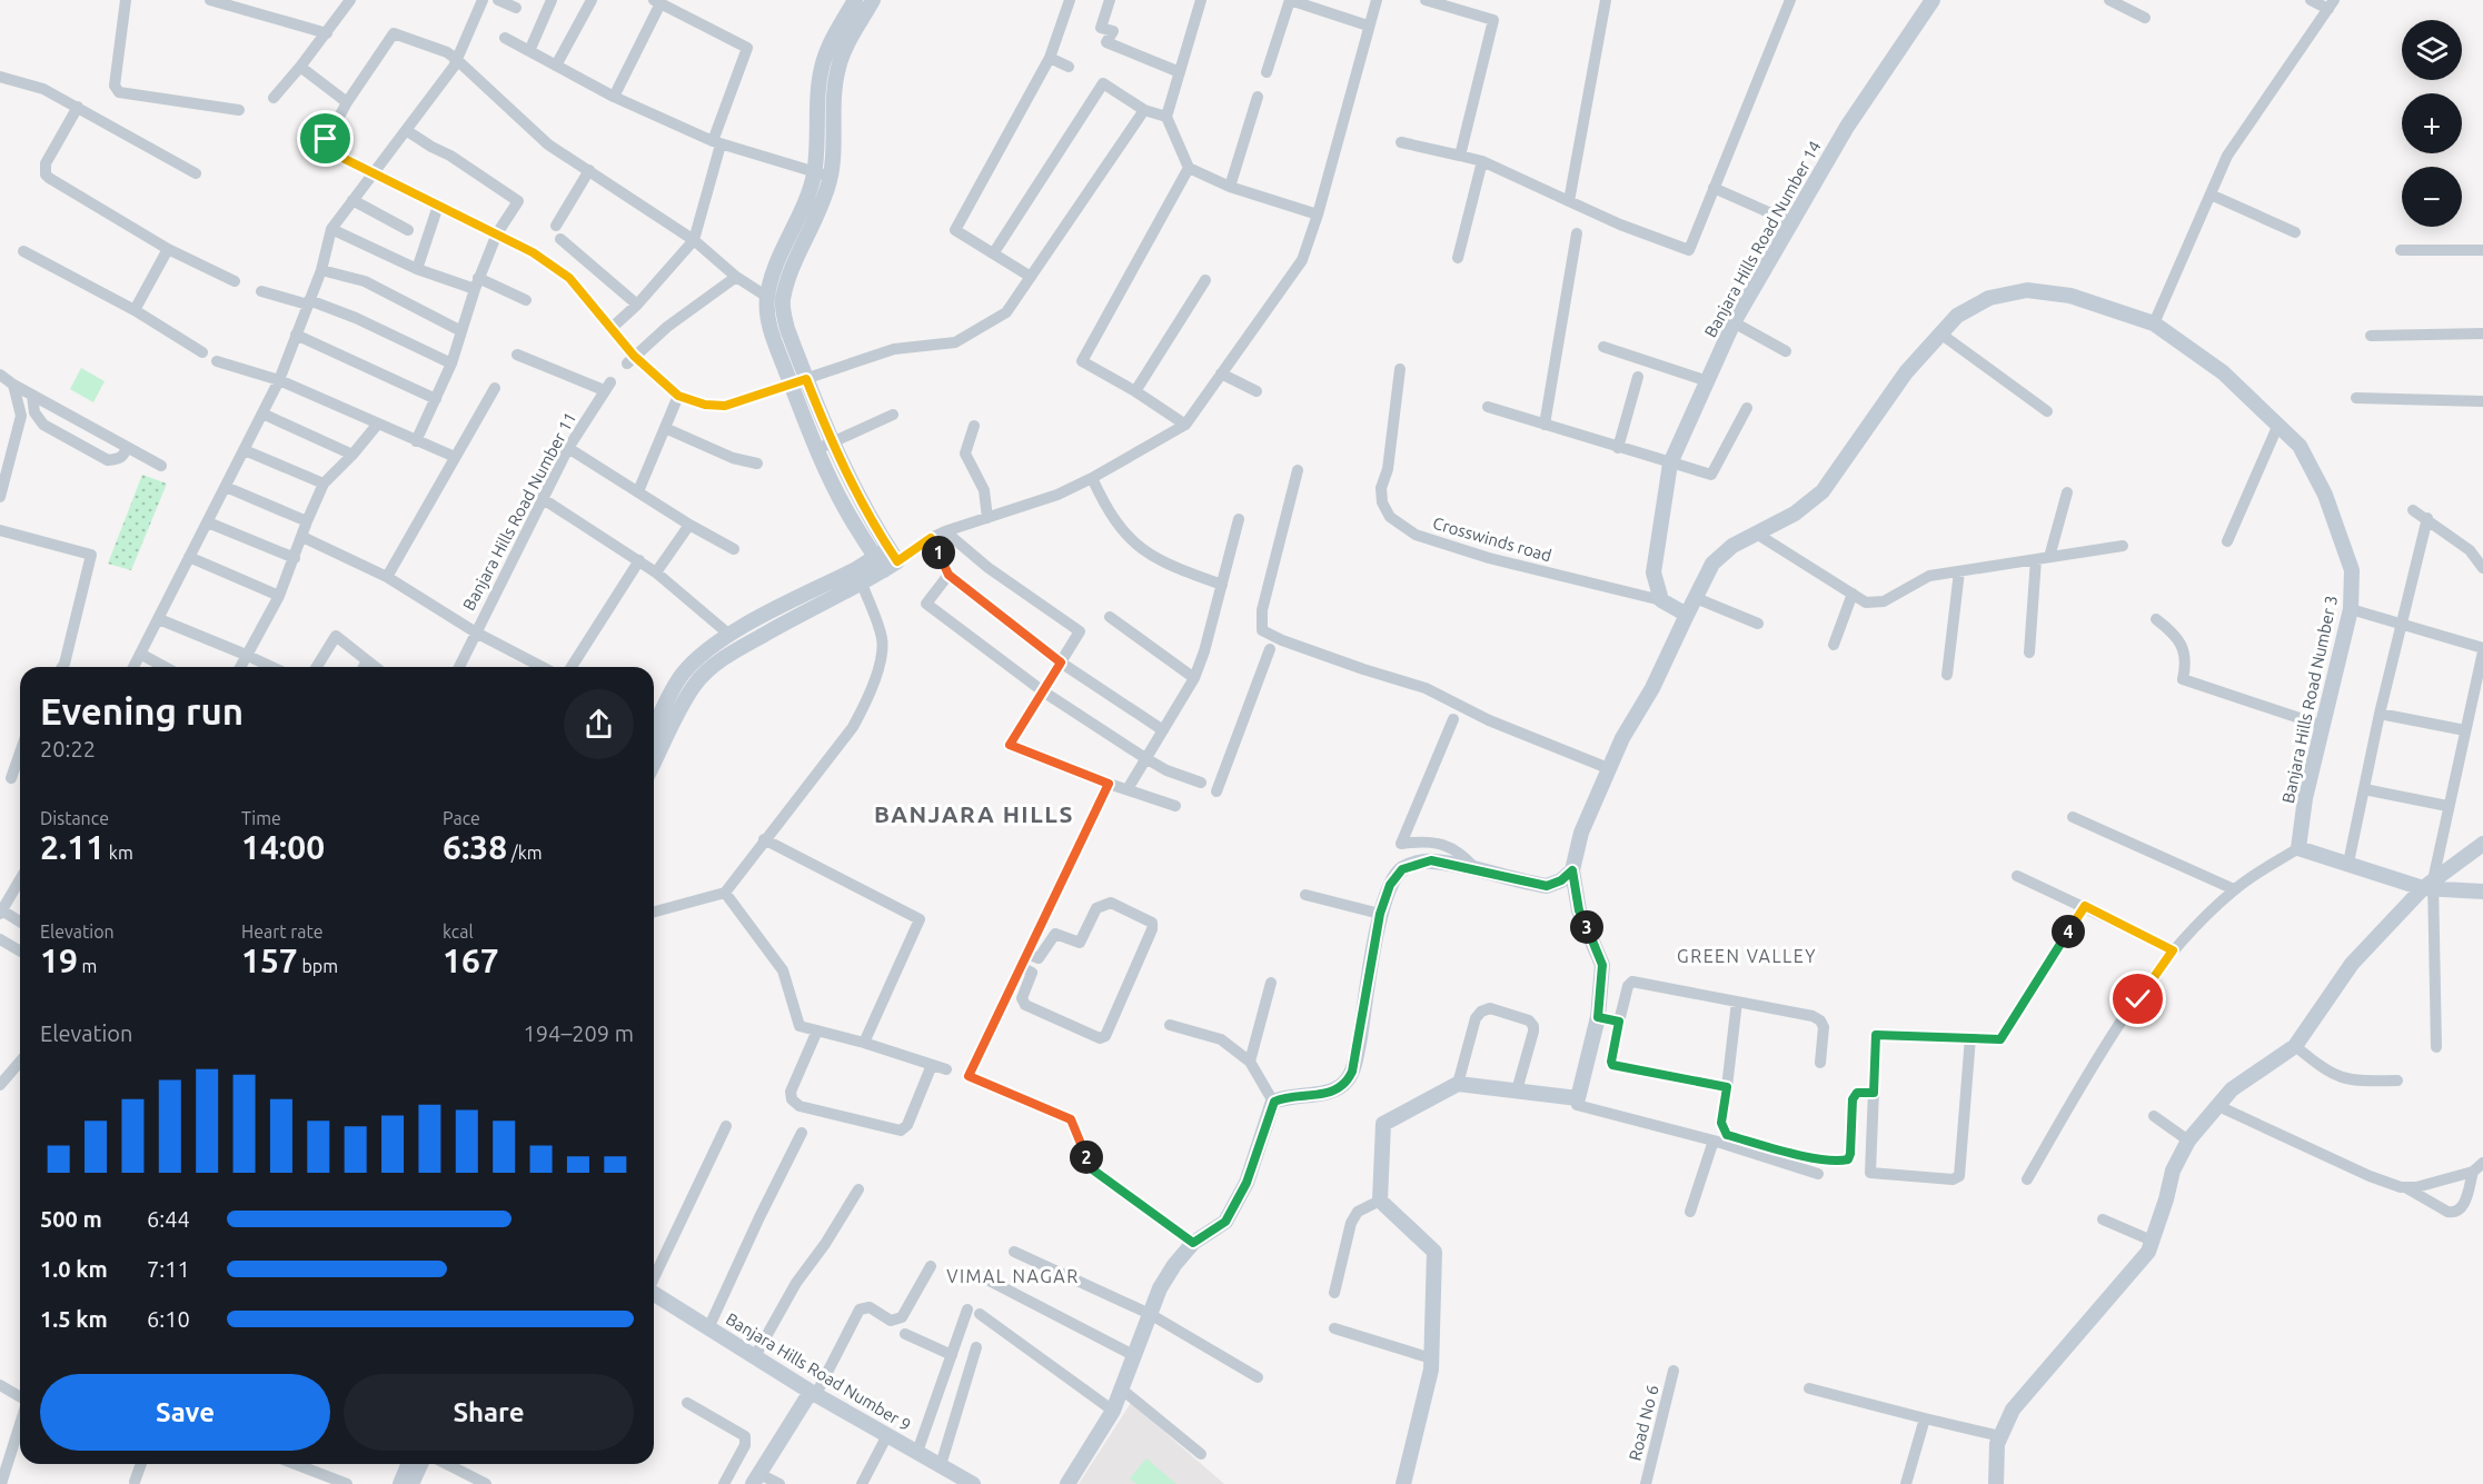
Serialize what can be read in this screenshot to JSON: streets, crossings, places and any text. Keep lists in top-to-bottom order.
{
  "streets": {
    "street": [
      "Banjara Hills Road Number 14",
      "Banjara Hills Road Number 11",
      "Crosswinds road",
      "Banjara Hills Road Number 3",
      "Banjara Hills Road Number 9",
      "Road No 6"
    ]
  },
  "crossings": [
    ["Banjara Hills Road Number 14", "Crosswinds road"]
  ],
  "districts": ["BANJARA HILLS", "GREEN VALLEY", "VIMAL NAGAR"],
  "page": {
    "map_buttons": ["+", "−"],
    "pins": [
      "1",
      "3",
      "4",
      "2"
    ],
    "heading": ["Evening run", "20:22"],
    "stats": [
      ["Distance", "2.11 km"],
      ["Time", "14:00"],
      ["Pace", "6:38 /km"],
      ["Elevation", "19 m"],
      ["Heart rate", "157 bpm"],
      ["kcal", "167"]
    ],
    "chart": ["Elevation", "194–209 m"],
    "list": [
      {
        "name": "500 m",
        "note": "6:44"
      },
      {
        "name": "1.0 km",
        "note": "7:11"
      },
      {
        "name": "1.5 km",
        "note": "6:10"
      }
    ],
    "buttons": ["Save", "Share"]
  }
}
